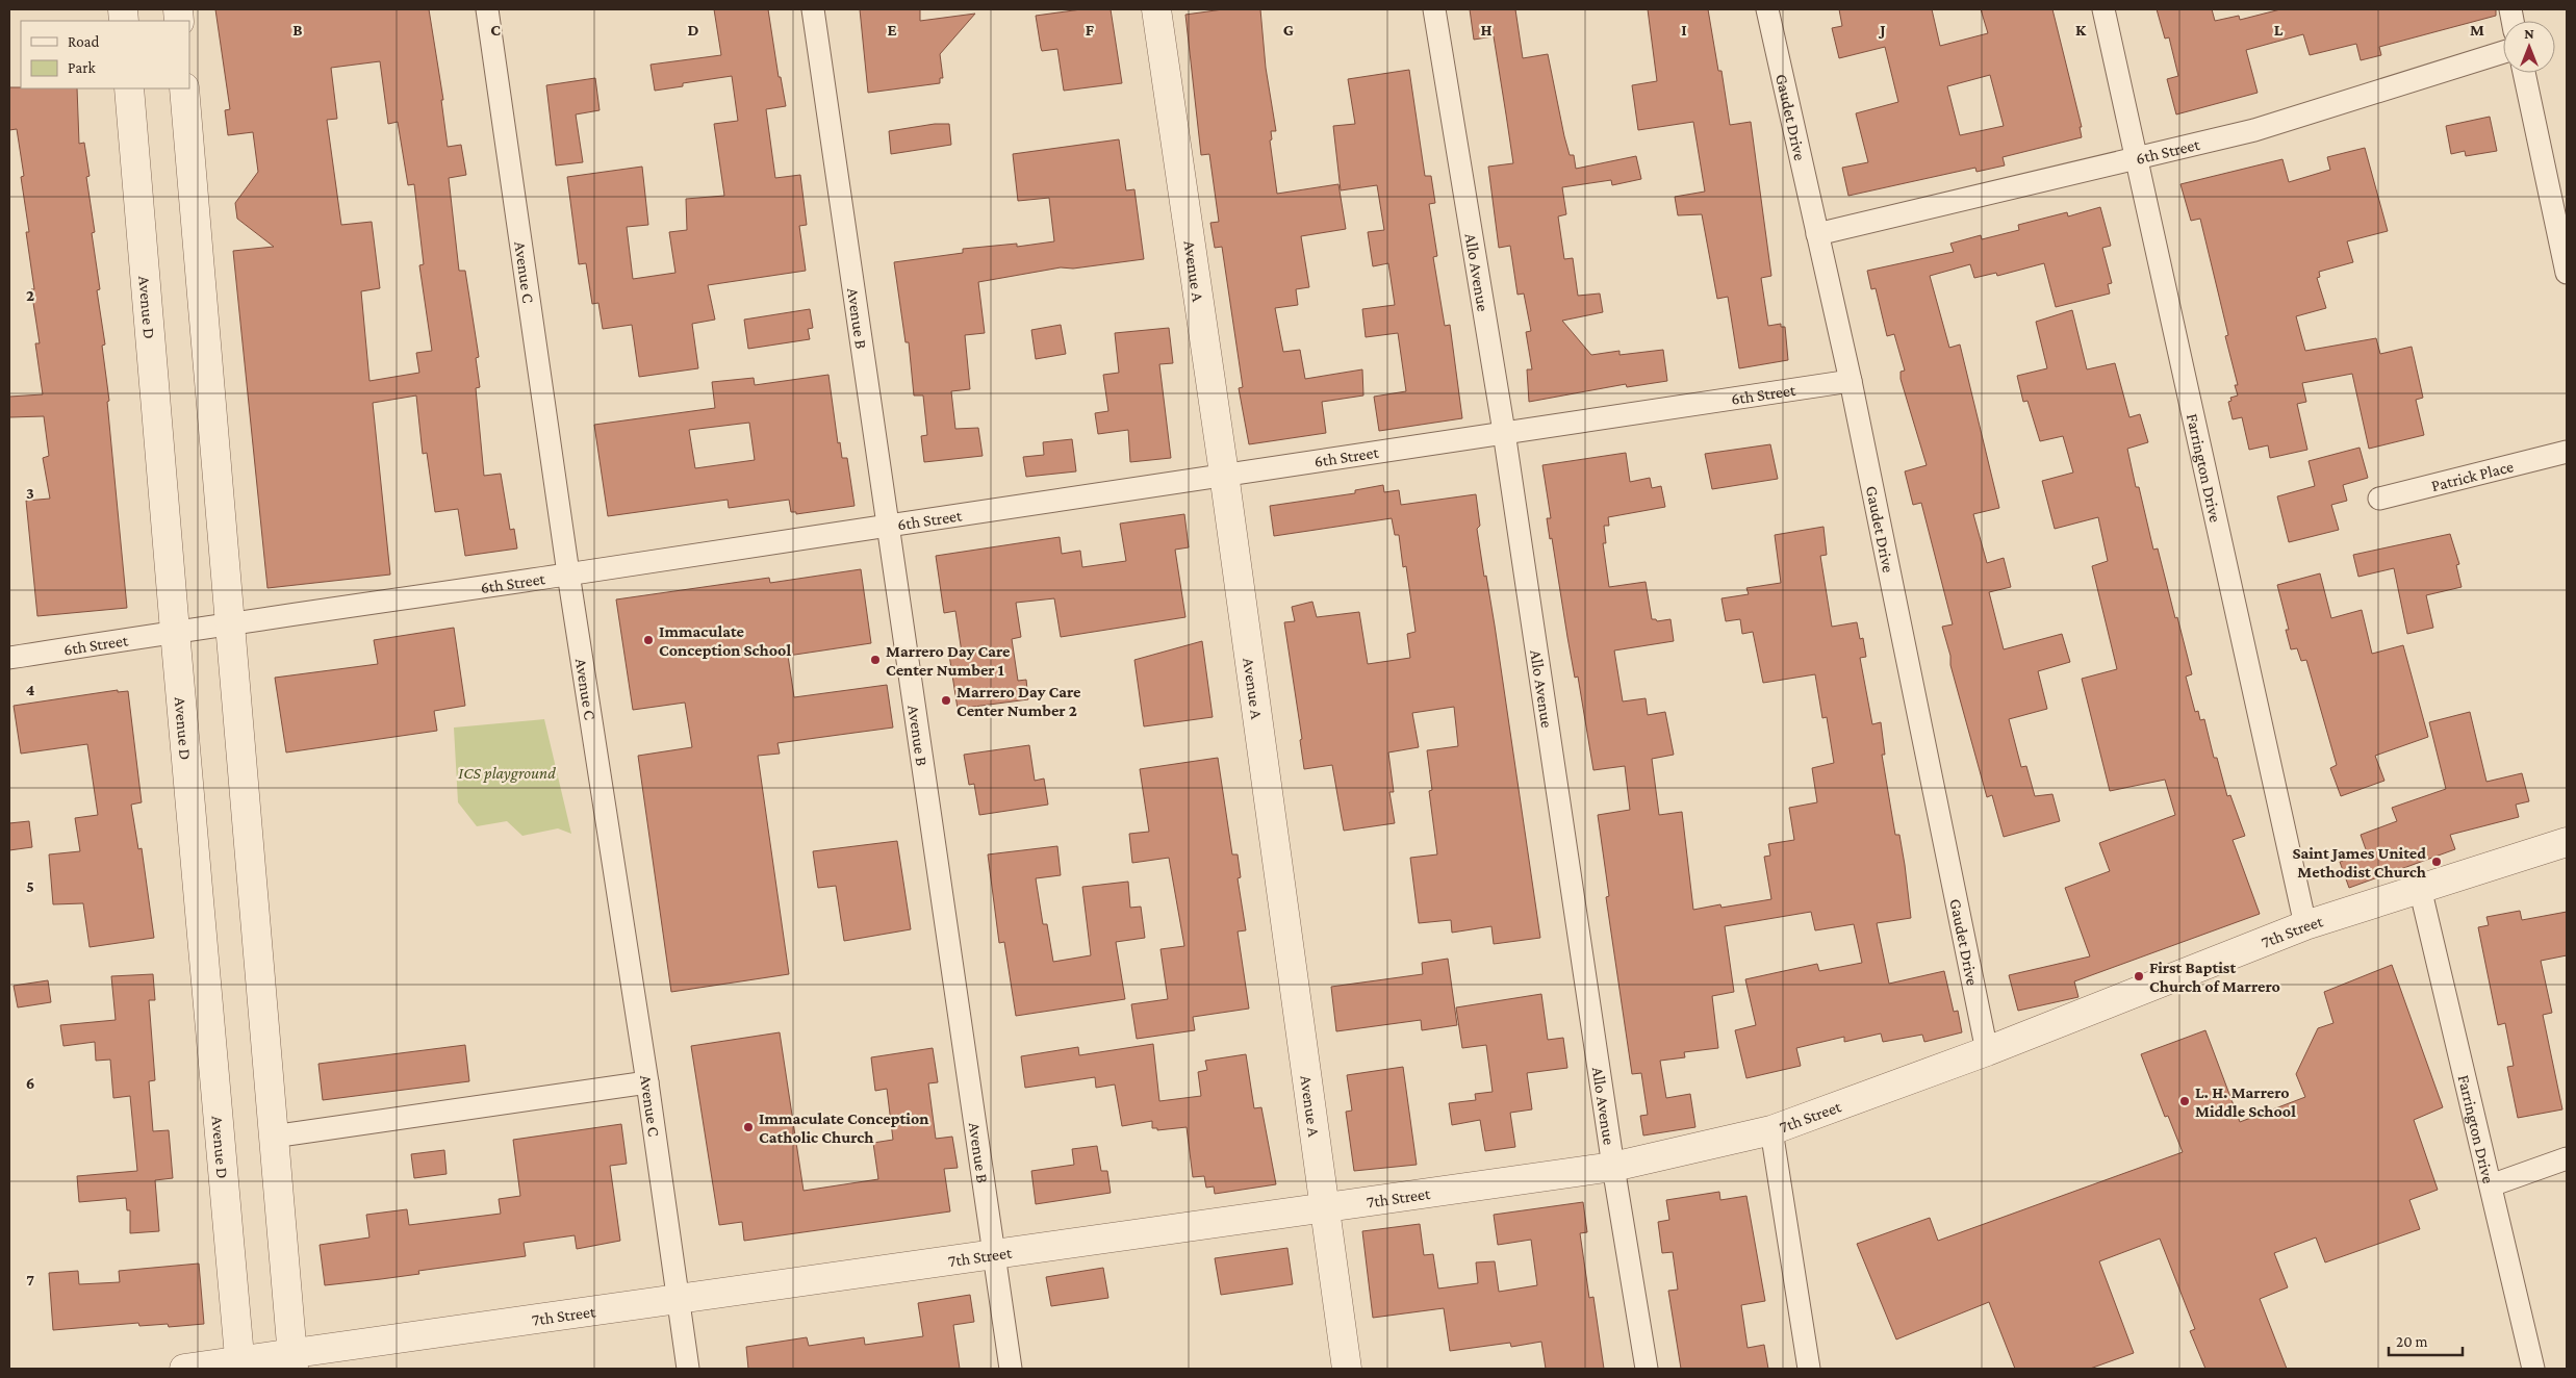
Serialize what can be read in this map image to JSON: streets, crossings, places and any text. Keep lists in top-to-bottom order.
{
  "streets": {
    "street": [
      "Gaudet Drive",
      "6th Street",
      "Avenue C",
      "Avenue A",
      "Allo Avenue",
      "Avenue D",
      "Avenue B",
      "Farrington Drive",
      "Patrick Place",
      "7th Street"
    ]
  },
  "crossings": [
    ["Gaudet Drive", "6th Street"],
    ["Gaudet Drive", "7th Street"],
    ["6th Street", "Avenue C"],
    ["6th Street", "Avenue A"],
    ["6th Street", "Allo Avenue"],
    ["6th Street", "Avenue D"],
    ["6th Street", "Avenue B"],
    ["6th Street", "Farrington Drive"],
    ["Avenue C", "7th Street"],
    ["Avenue A", "7th Street"],
    ["Allo Avenue", "7th Street"],
    ["Avenue D", "7th Street"],
    ["Avenue B", "7th Street"],
    ["Farrington Drive", "7th Street"]
  ],
  "parks": ["ICS playground"],
  "places": [
    "Immaculate Conception School",
    "Marrero Day Care Center Number 1",
    "Marrero Day Care Center Number 2",
    "Saint James United Methodist Church",
    "First Baptist Church of Marrero",
    "L. H. Marrero Middle School",
    "Immaculate Conception Catholic Church"
  ],
  "legend": ["Road", "Park"],
  "scale_bar": "20 m",
  "north": "top",
  "grid": {
    "columns": [
      "B",
      "C",
      "D",
      "E",
      "F",
      "G",
      "H",
      "I",
      "J",
      "K",
      "L",
      "M"
    ],
    "rows": [
      "2",
      "3",
      "4",
      "5",
      "6",
      "7"
    ]
  }
}
